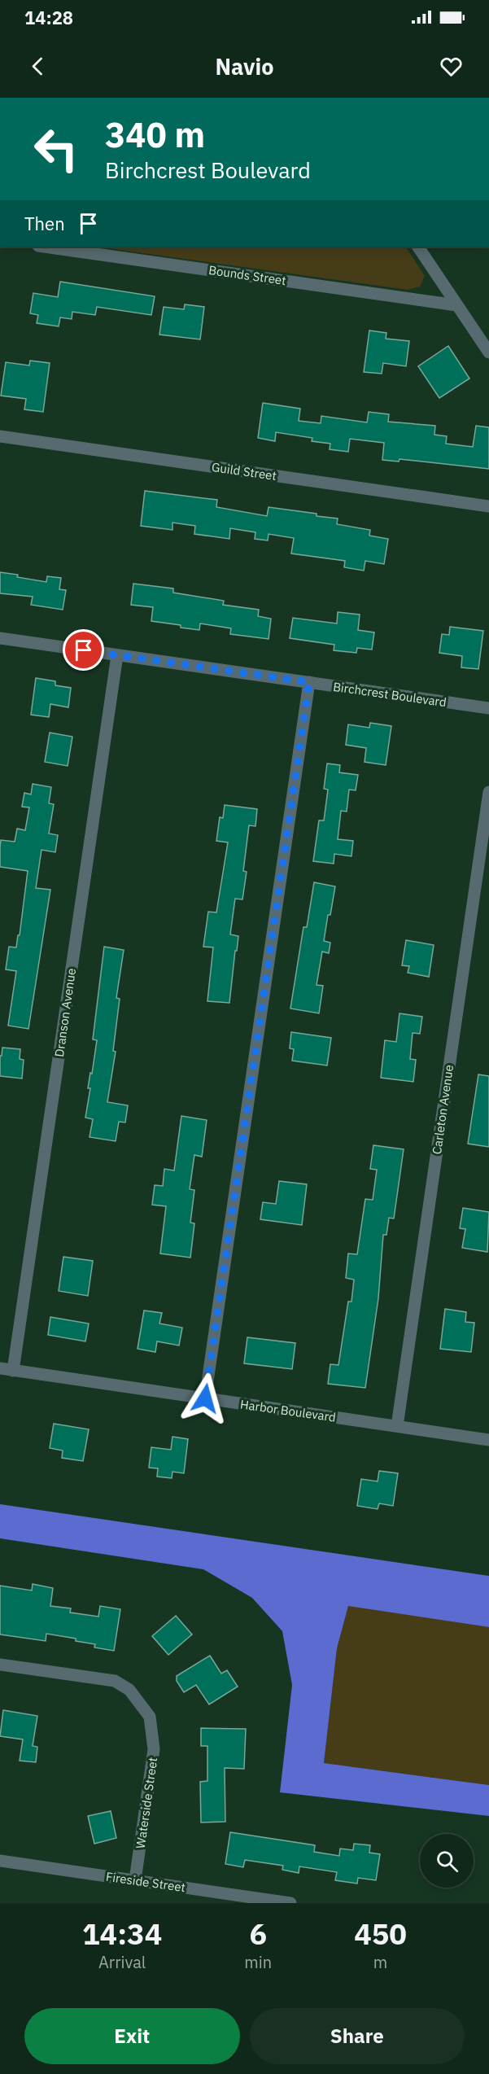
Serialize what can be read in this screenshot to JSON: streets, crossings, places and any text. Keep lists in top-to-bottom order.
{
  "streets": {
    "street": [
      "Bounds Street",
      "Guild Street",
      "Birchcrest Boulevard",
      "Dranson Avenue",
      "Carleton Avenue",
      "Harbor Boulevard",
      "Waterside Street",
      "Fireside Street"
    ]
  },
  "crossings": [
    ["Birchcrest Boulevard", "Dranson Avenue"],
    ["Dranson Avenue", "Harbor Boulevard"],
    ["Carleton Avenue", "Harbor Boulevard"],
    ["Waterside Street", "Fireside Street"]
  ],
  "page": {
    "status": "14:28",
    "header": "Navio",
    "turn": ["340 m", "Birchcrest Boulevard"],
    "then": "Then",
    "eta": [
      "14:34",
      "Arrival",
      "6",
      "min",
      "450",
      "m"
    ],
    "buttons": ["Exit", "Share"]
  }
}
